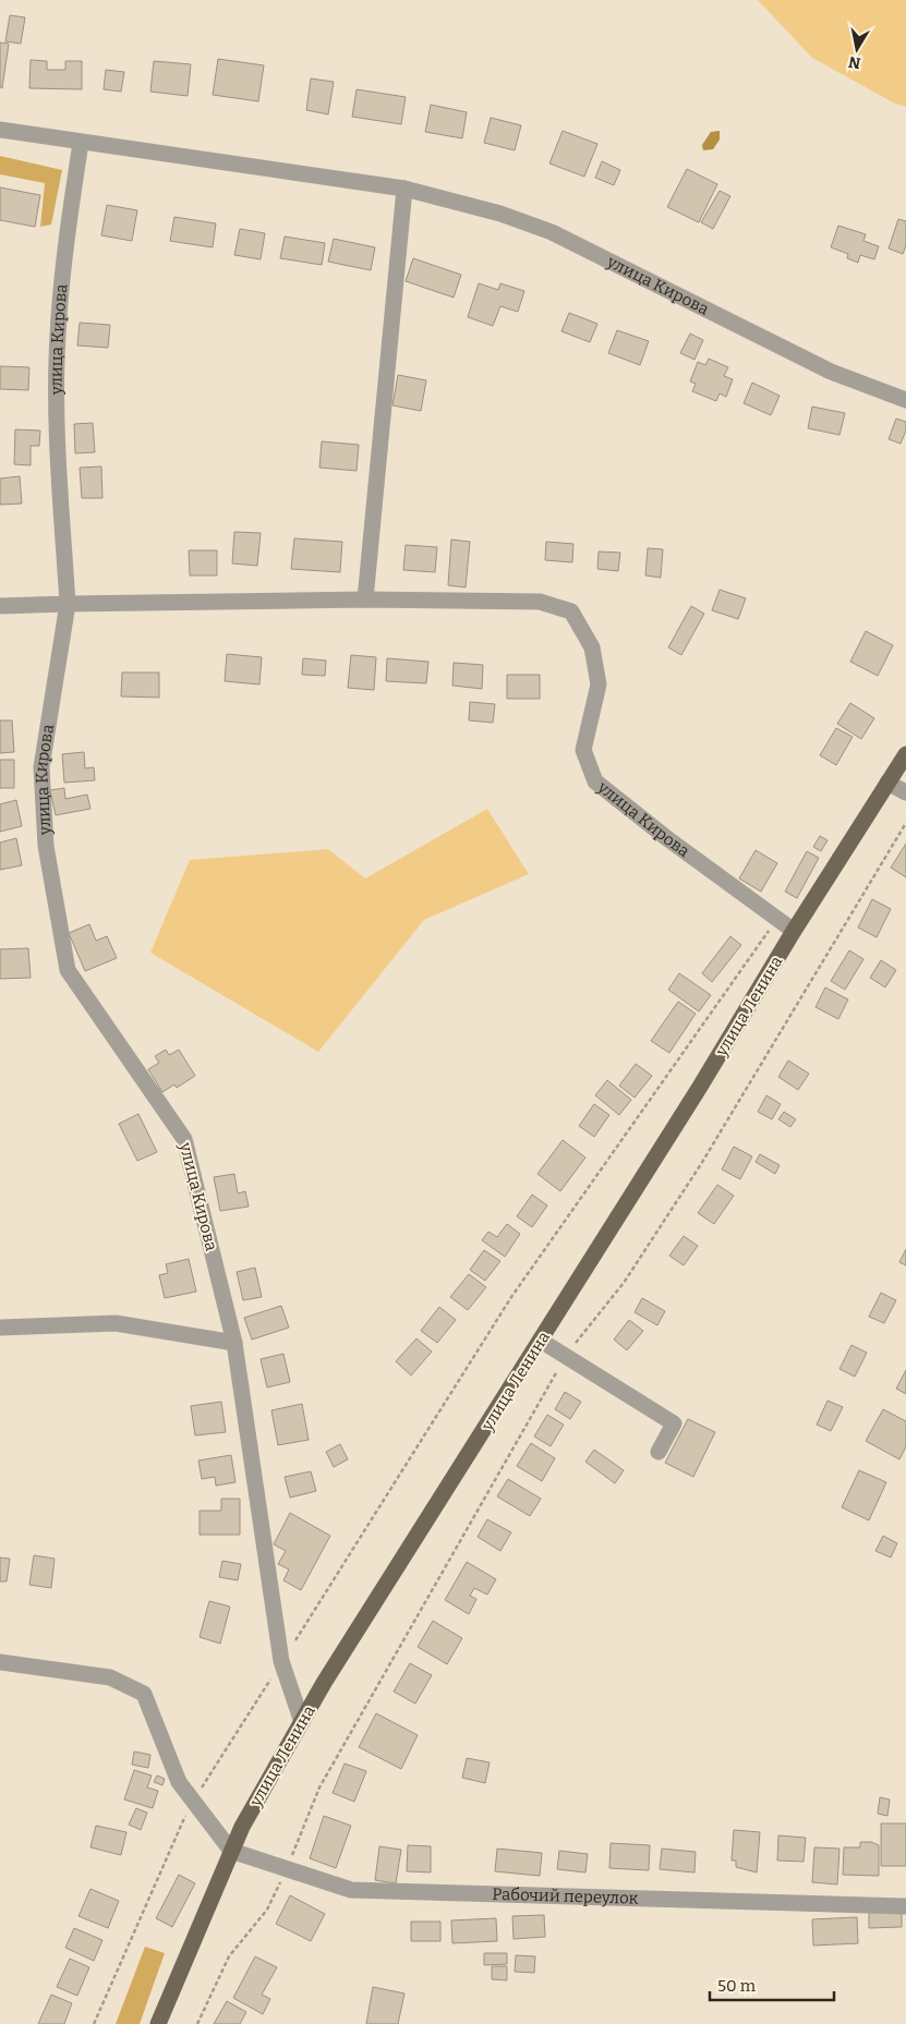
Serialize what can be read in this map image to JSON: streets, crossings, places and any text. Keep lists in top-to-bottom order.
{
  "streets": {
    "main road": ["улица Ленина"],
    "street": ["улица Кирова", "Рабочий переулок"]
  },
  "crossings": [
    ["улица Кирова", "улица Ленина"],
    ["улица Ленина", "Рабочий переулок"]
  ],
  "scale_bar": "50 m",
  "north": "bottom"
}
